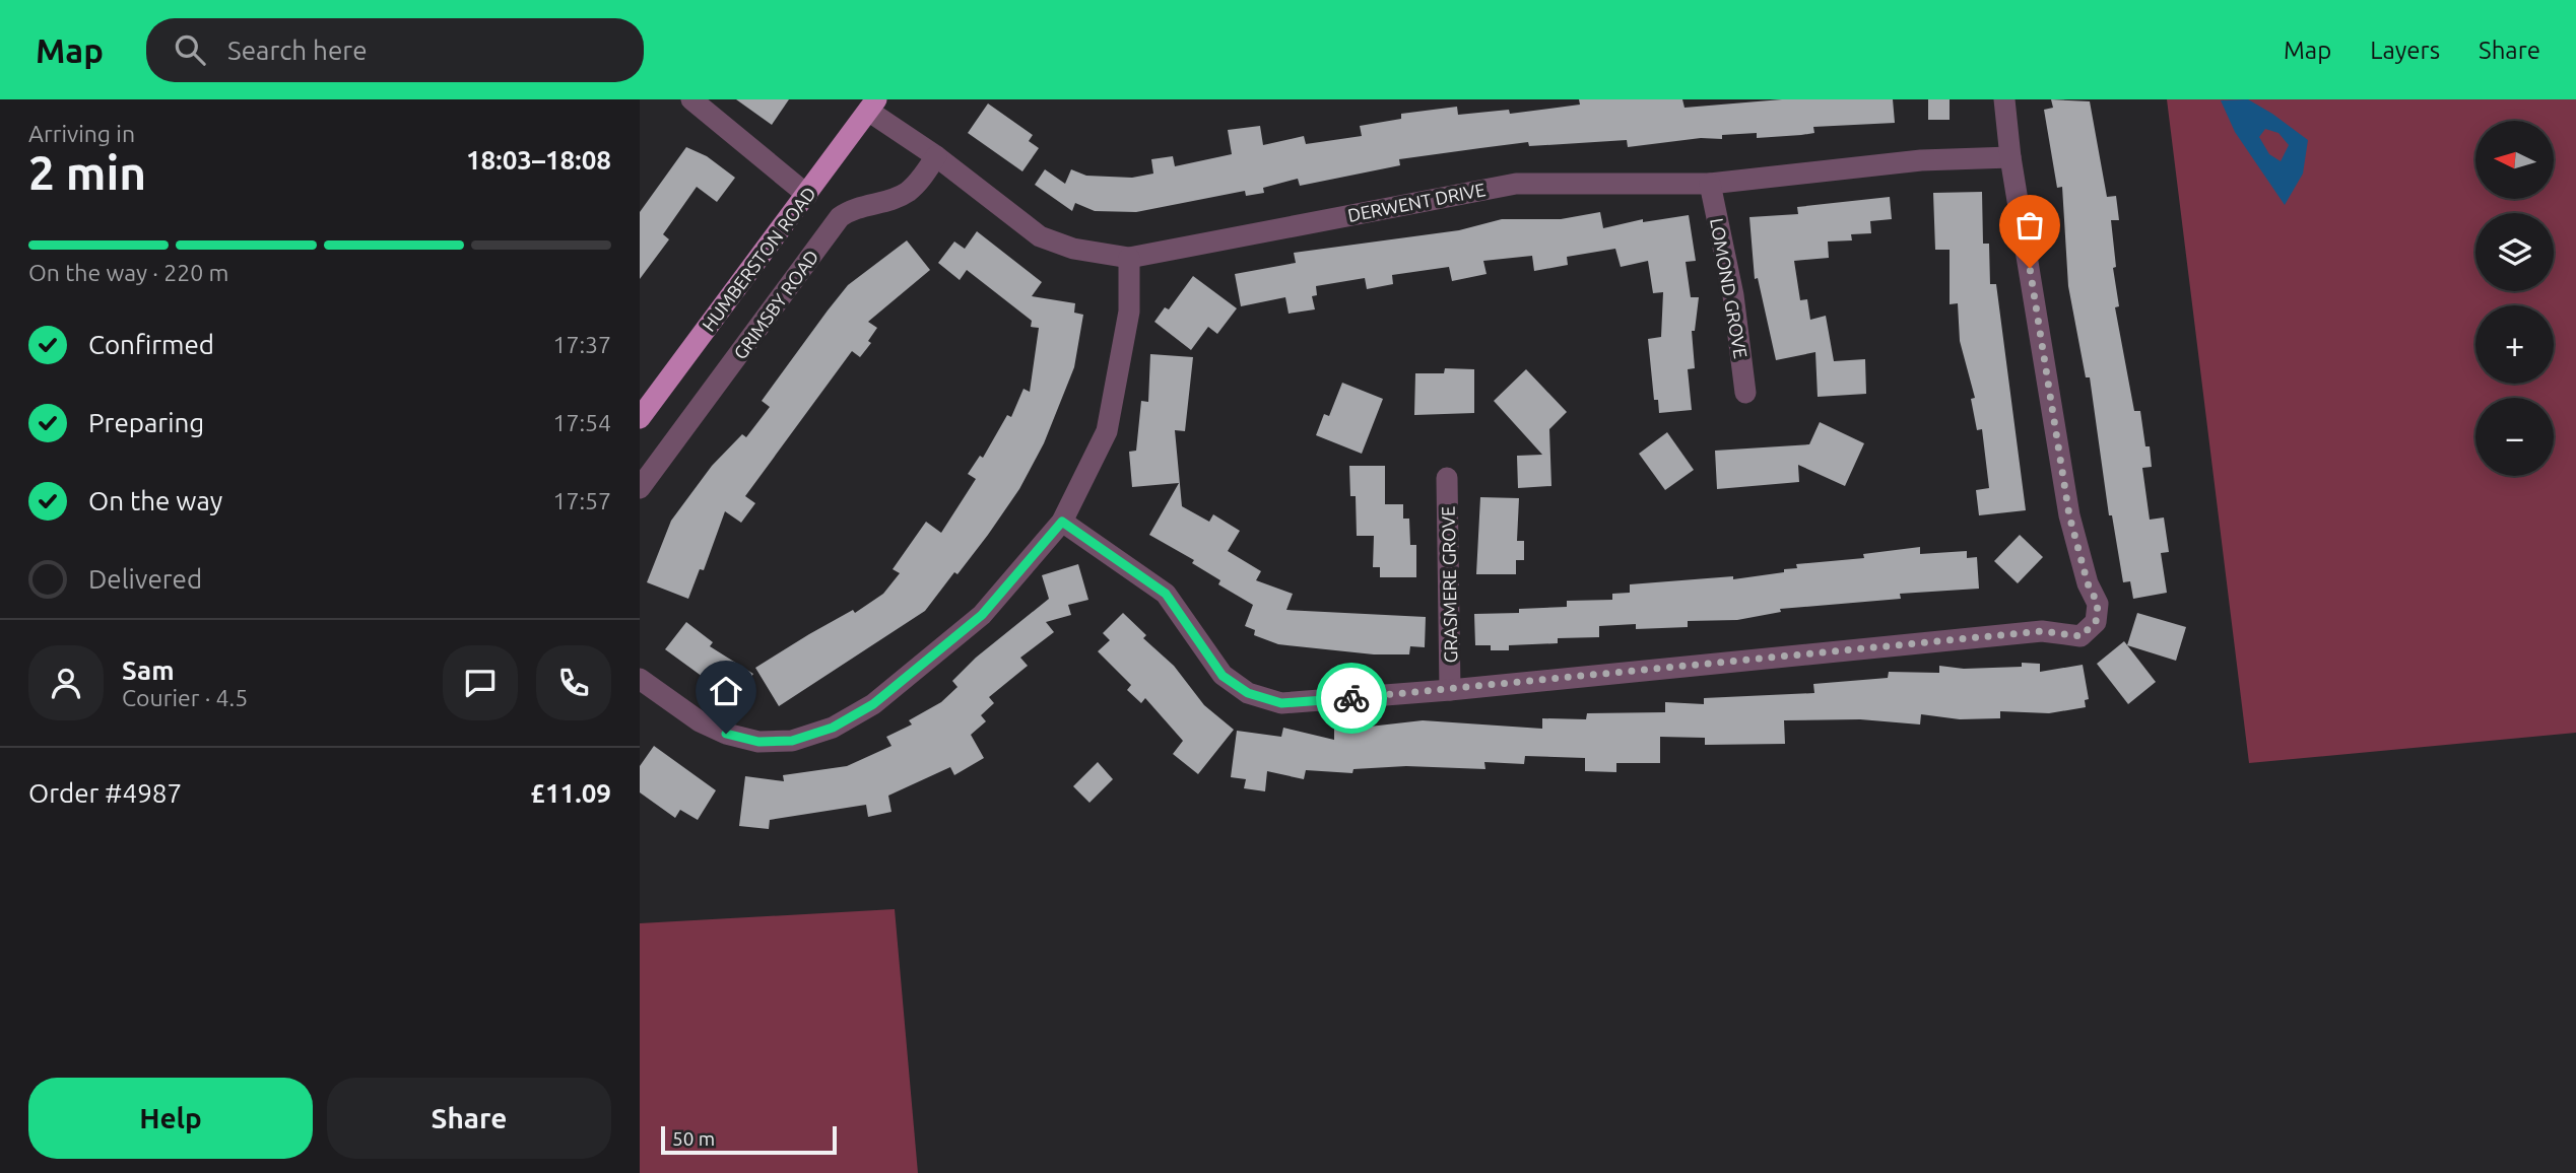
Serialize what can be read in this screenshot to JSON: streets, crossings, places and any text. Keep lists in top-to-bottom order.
{
  "streets": {
    "main road": ["HUMBERSTON ROAD"],
    "street": [
      "DERWENT DRIVE",
      "LOMOND GROVE",
      "GRIMSBY ROAD",
      "GRASMERE GROVE"
    ]
  },
  "crossings": [
    ["DERWENT DRIVE", "HUMBERSTON ROAD"],
    ["DERWENT DRIVE", "LOMOND GROVE"],
    ["DERWENT DRIVE", "GRIMSBY ROAD"]
  ],
  "scale_bar": "50 m",
  "north": "left",
  "page": {
    "header": "Map",
    "search": "Search here",
    "nav": ["Map", "Layers", "Share"],
    "heading": ["2 min", "Arriving in", "18:03–18:08"],
    "panel": [
      "Sam",
      "Courier · 4.5",
      "Order #4987",
      "£11.09"
    ],
    "map_buttons": ["+", "−"],
    "bar": "On the way · 220 m",
    "list": [
      ["Confirmed", "17:37"],
      ["Preparing", "17:54"],
      ["On the way", "17:57"],
      "Delivered"
    ],
    "buttons": ["Help", "Share"],
    "scale": "50 m"
  }
}
